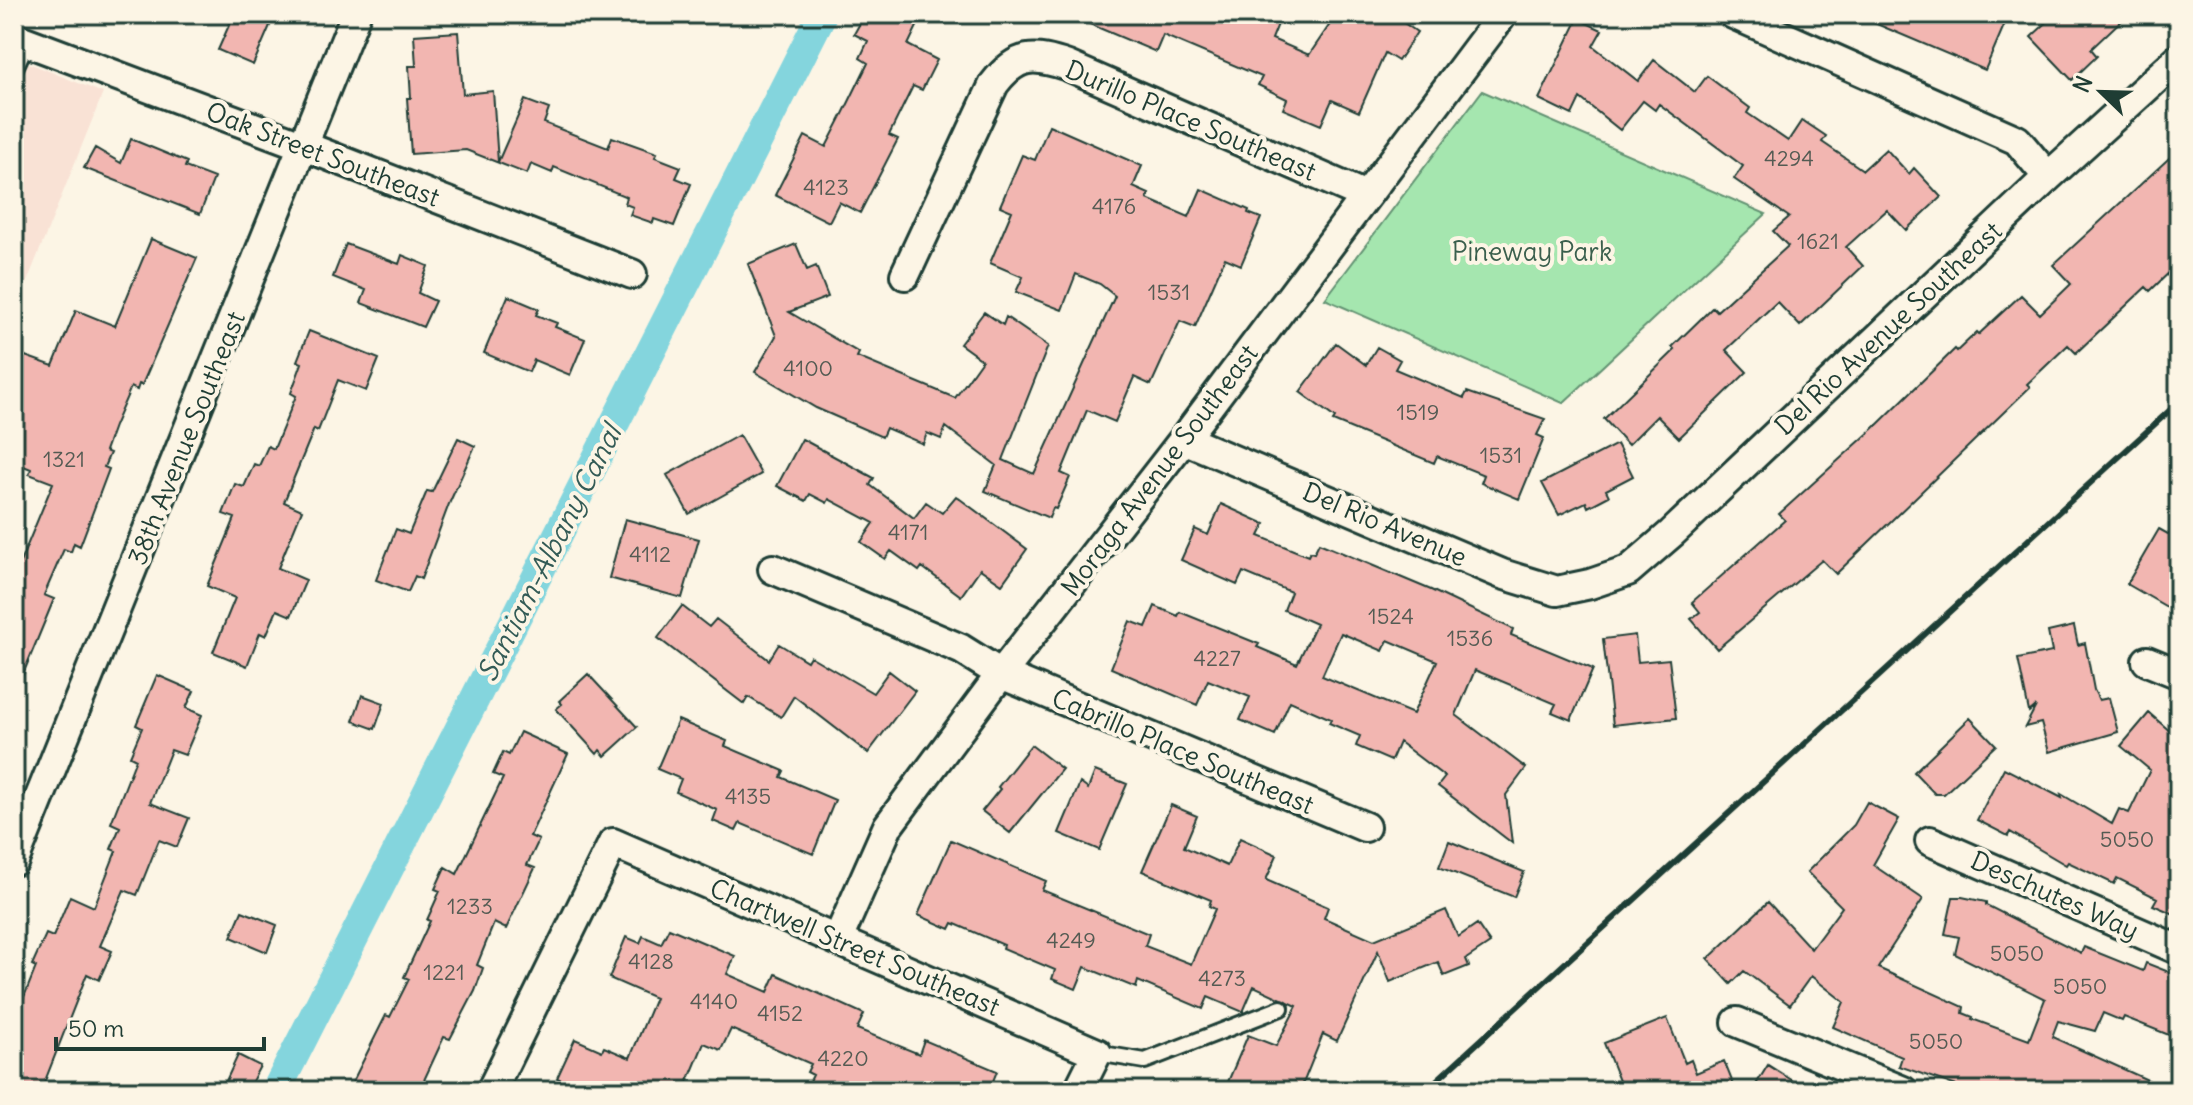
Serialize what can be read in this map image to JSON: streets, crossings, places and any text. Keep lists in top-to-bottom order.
{
  "streets": {
    "street": [
      "Durillo Place Southeast",
      "Oak Street Southeast",
      "Del Rio Avenue Southeast",
      "38th Avenue Southeast",
      "Moraga Avenue Southeast",
      "Del Rio Avenue",
      "Cabrillo Place Southeast",
      "Deschutes Way",
      "Chartwell Street Southeast"
    ]
  },
  "crossings": [
    ["Durillo Place Southeast", "Moraga Avenue Southeast"],
    ["Oak Street Southeast", "38th Avenue Southeast"],
    ["Del Rio Avenue Southeast", "Del Rio Avenue"],
    ["Moraga Avenue Southeast", "Del Rio Avenue"],
    ["Moraga Avenue Southeast", "Cabrillo Place Southeast"],
    ["Moraga Avenue Southeast", "Chartwell Street Southeast"]
  ],
  "water": ["Santiam-Albany Canal"],
  "parks": ["Pineway Park"],
  "house_numbers": [
    "4294",
    "4123",
    "4176",
    "1621",
    "1531",
    "4100",
    "1519",
    "1531",
    "1321",
    "4171",
    "4112",
    "1524",
    "1536",
    "4227",
    "4135",
    "5050",
    "1233",
    "4249",
    "5050",
    "4128",
    "1221",
    "4273",
    "5050",
    "4140",
    "4152",
    "5050",
    "4220"
  ],
  "scale_bar": "50 m",
  "north": "top left"
}
